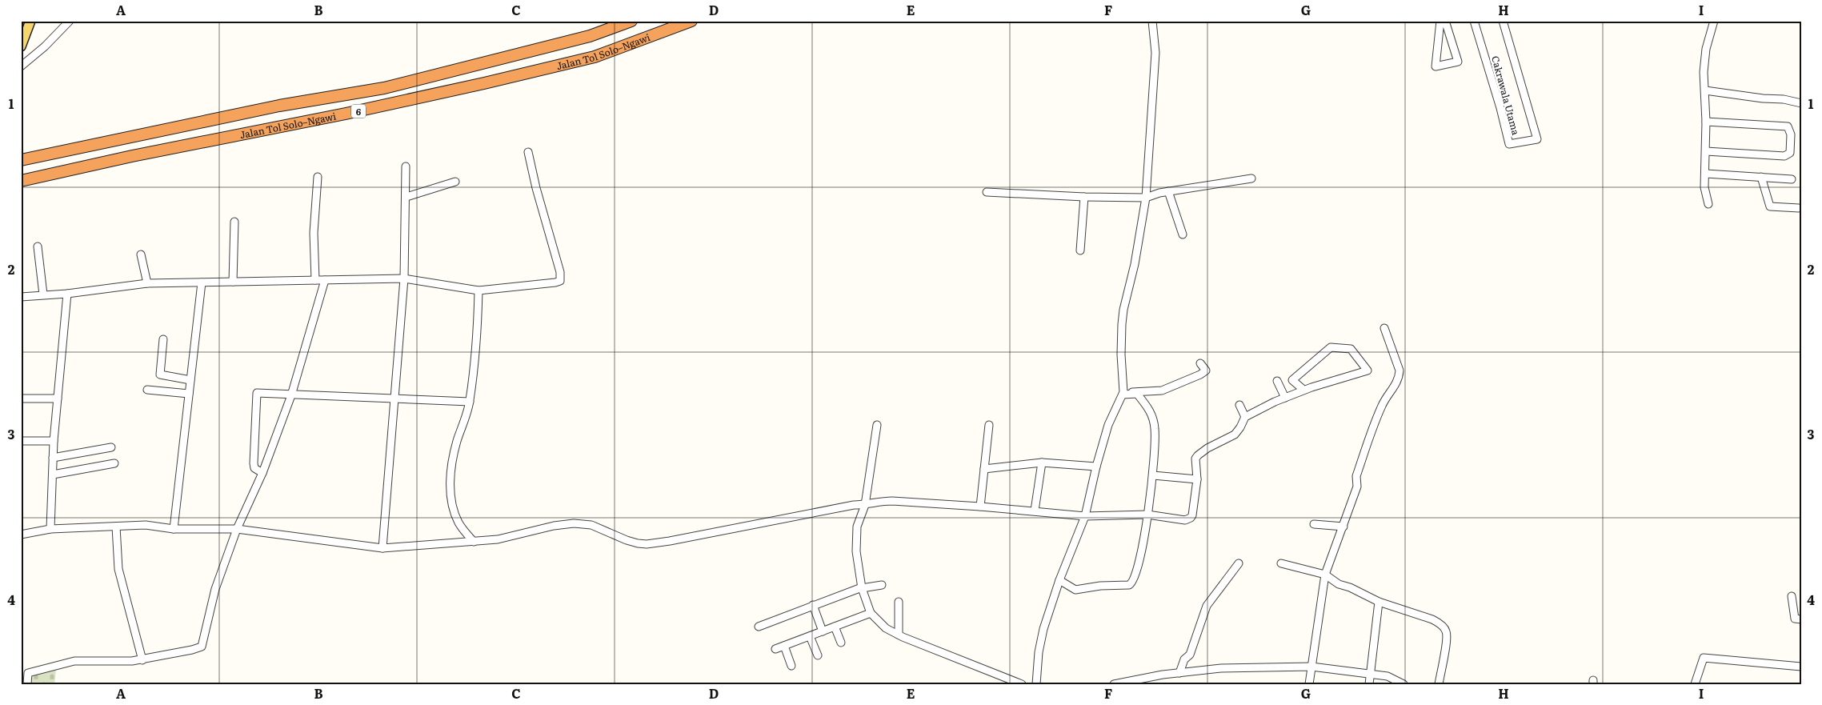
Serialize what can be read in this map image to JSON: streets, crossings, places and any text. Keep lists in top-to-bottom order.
{
  "streets": {
    "highway": ["Jalan Tol Solo–Ngawi", "6"],
    "street": ["Cakrawala Utama"]
  },
  "grid": {
    "columns": [
      "A",
      "B",
      "C",
      "D",
      "E",
      "F",
      "G",
      "H",
      "I"
    ],
    "rows": [
      "1",
      "2",
      "3",
      "4"
    ]
  }
}
